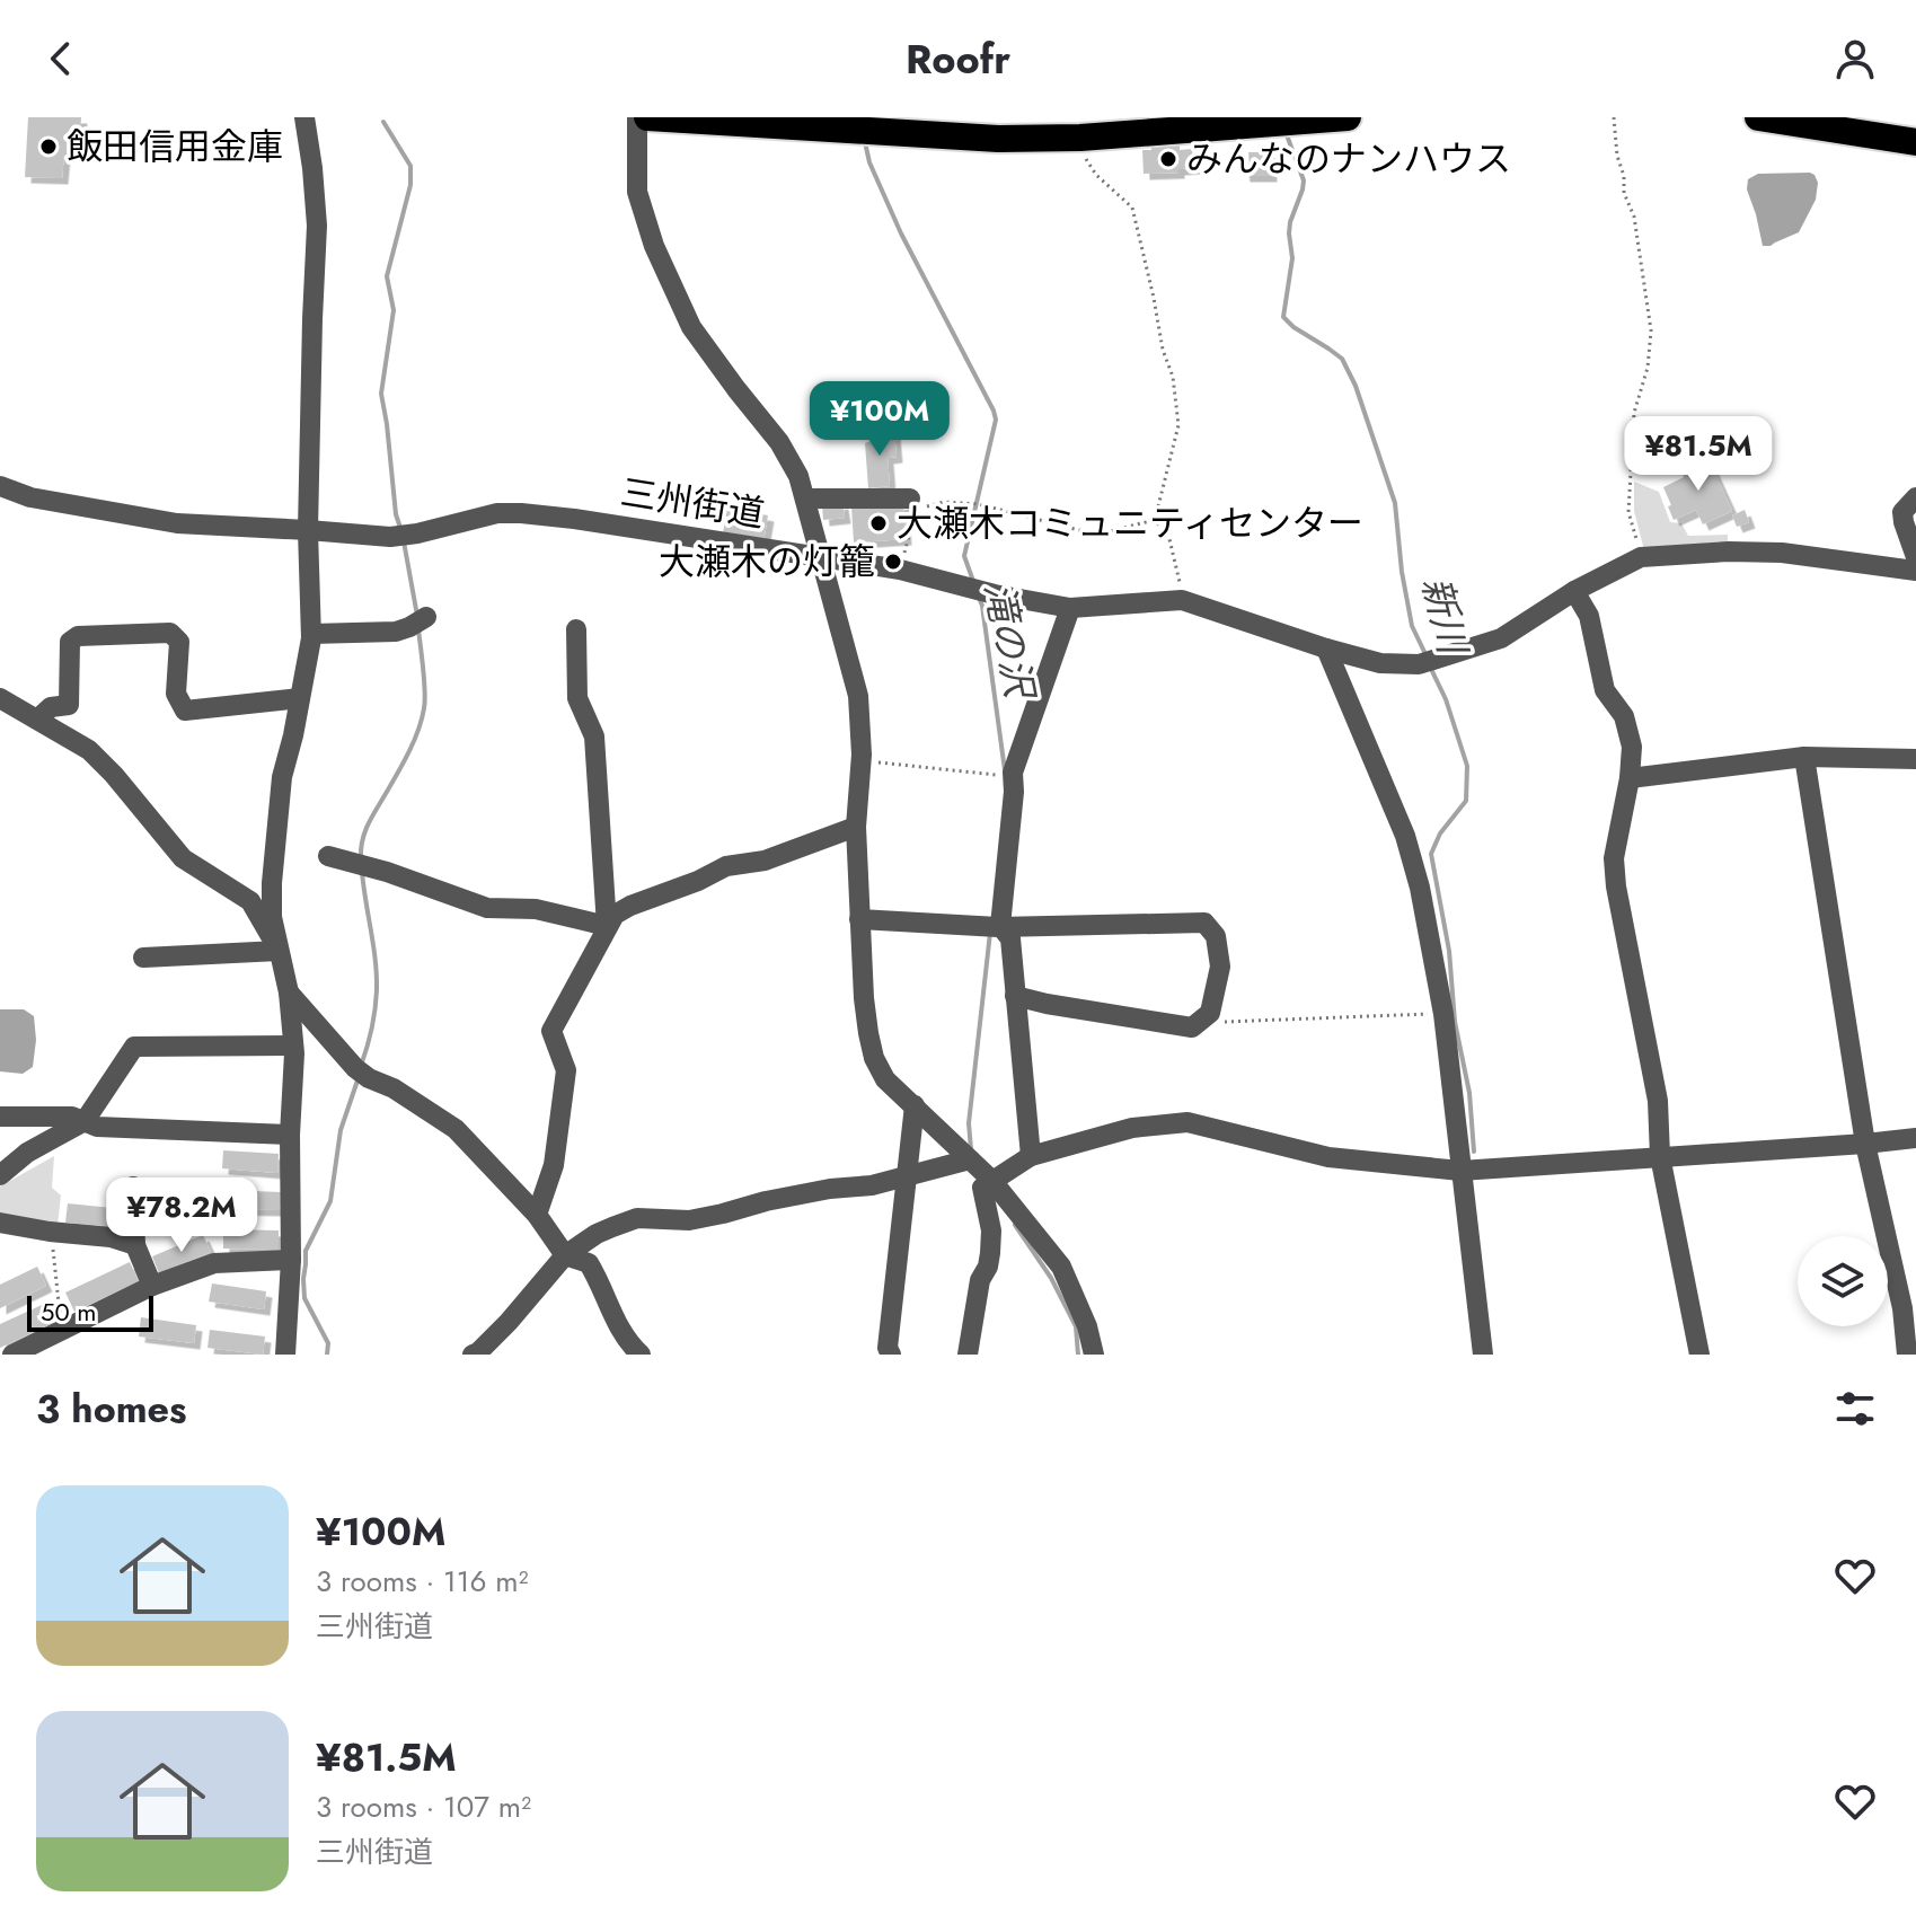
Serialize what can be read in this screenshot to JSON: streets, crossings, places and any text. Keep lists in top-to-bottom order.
{
  "streets": {
    "street": ["三州街道"]
  },
  "water": ["新川", "滝の沢"],
  "places": [
    "飯田信用金庫",
    "みんなのナンハウス",
    "大瀬木コミュニティセンター",
    "大瀬木の灯籠"
  ],
  "scale_bar": "50 m",
  "page": {
    "header": "Roofr",
    "price": ["¥100M", "¥81.5M", "¥78.2M"],
    "scale": "50 m",
    "heading": "3 homes",
    "list": [
      {
        "name": "¥100M",
        "note": "3 rooms · 116 m² · 三州街道"
      },
      {
        "name": "¥81.5M",
        "note": "3 rooms · 107 m² · 三州街道"
      }
    ]
  }
}
